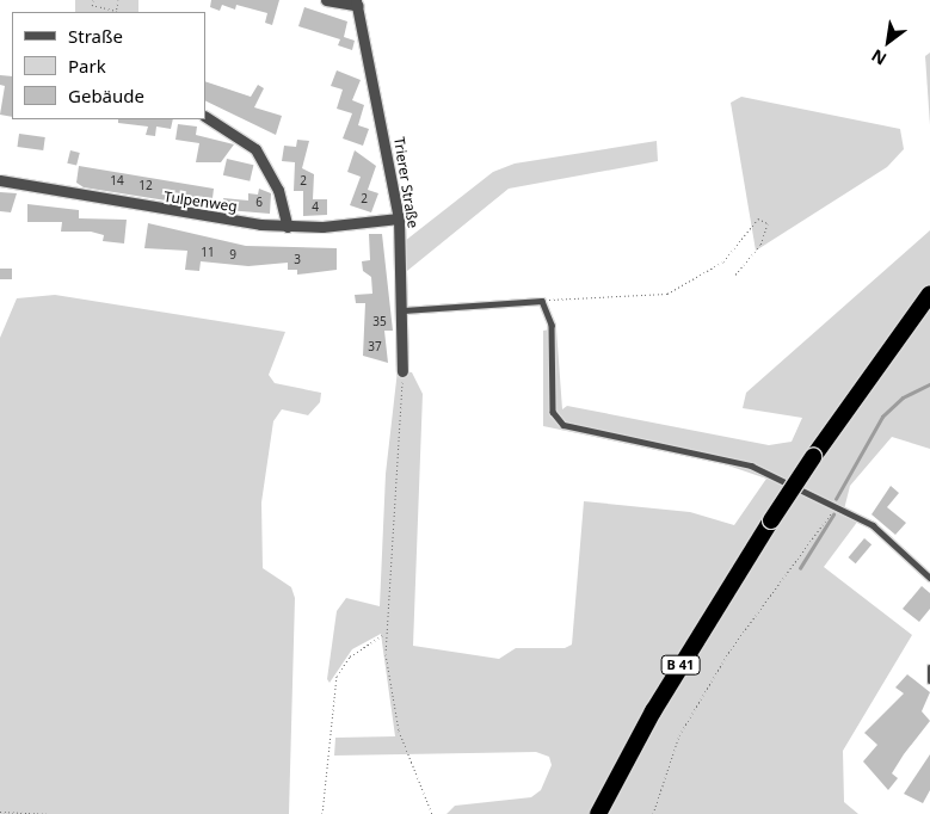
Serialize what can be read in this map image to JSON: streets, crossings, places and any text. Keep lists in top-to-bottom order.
{
  "streets": {
    "highway": ["B 41"],
    "street": ["Trierer Straße", "Tulpenweg"]
  },
  "crossings": [
    ["Trierer Straße", "Tulpenweg"]
  ],
  "house_numbers": [
    "14",
    "2",
    "12",
    "2",
    "6",
    "4",
    "11",
    "9",
    "3",
    "35",
    "37"
  ],
  "legend": ["Straße", "Park", "Gebäude"],
  "north": "bottom left"
}
